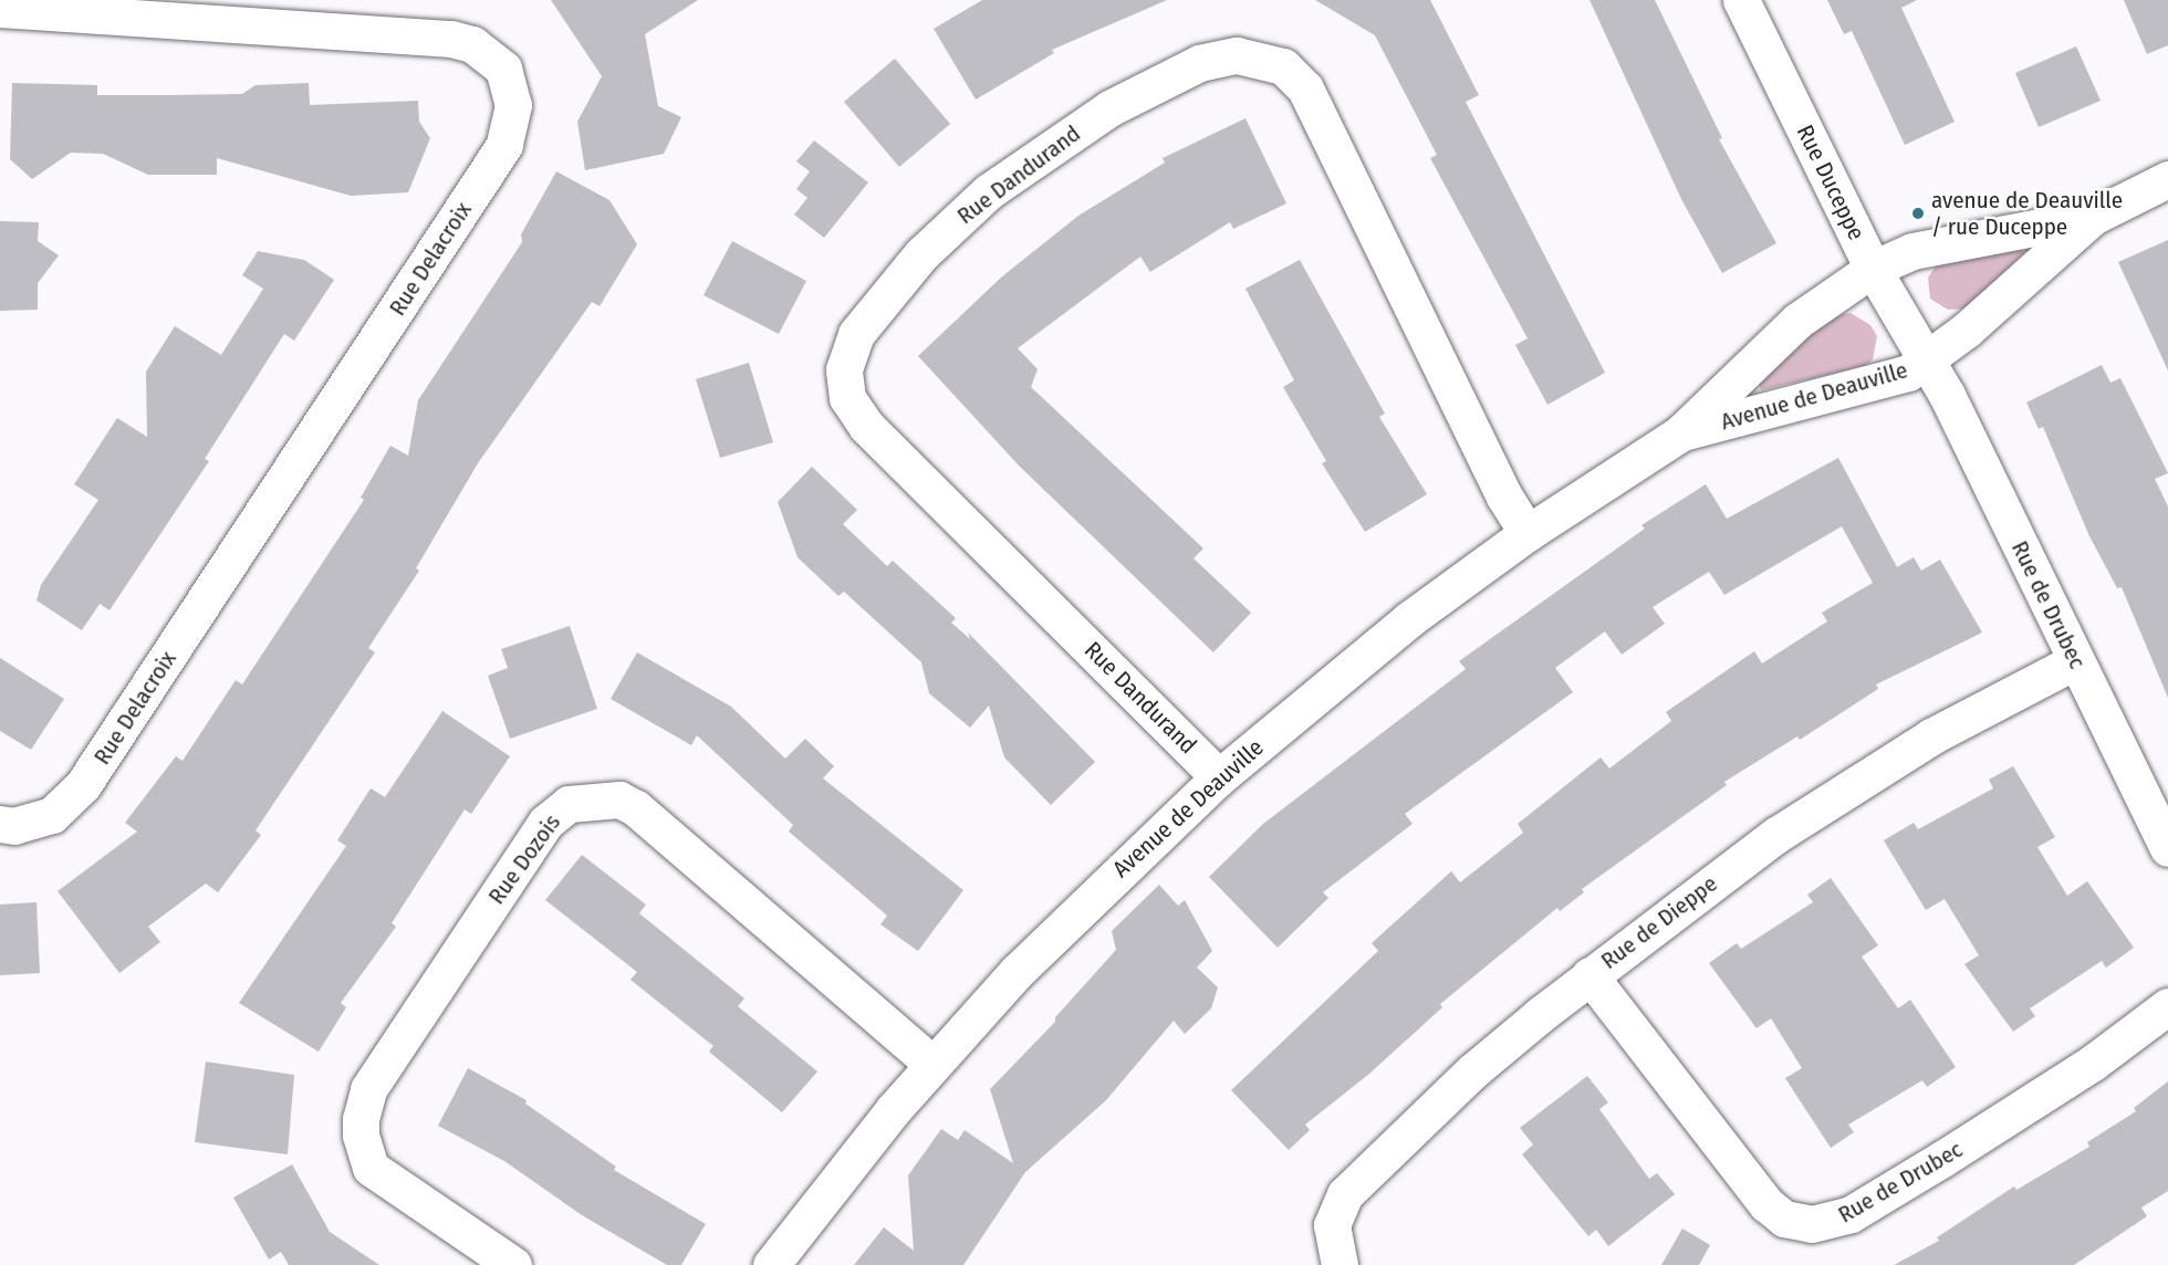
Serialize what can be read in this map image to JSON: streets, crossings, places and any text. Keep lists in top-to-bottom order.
{
  "streets": {
    "street": [
      "Rue Dandurand",
      "Rue Duceppe",
      "Rue Delacroix",
      "Avenue de Deauville",
      "Rue de Drubec",
      "Rue Dozois",
      "Rue de Dieppe"
    ]
  },
  "crossings": [
    ["Rue Dandurand", "Avenue de Deauville"],
    ["Rue Duceppe", "Avenue de Deauville"],
    ["Rue Duceppe", "Rue de Drubec"],
    ["Avenue de Deauville", "Rue de Drubec"],
    ["Avenue de Deauville", "Rue Dozois"],
    ["Rue de Drubec", "Rue de Dieppe"]
  ],
  "places": ["avenue de Deauville / rue Duceppe"]
}
